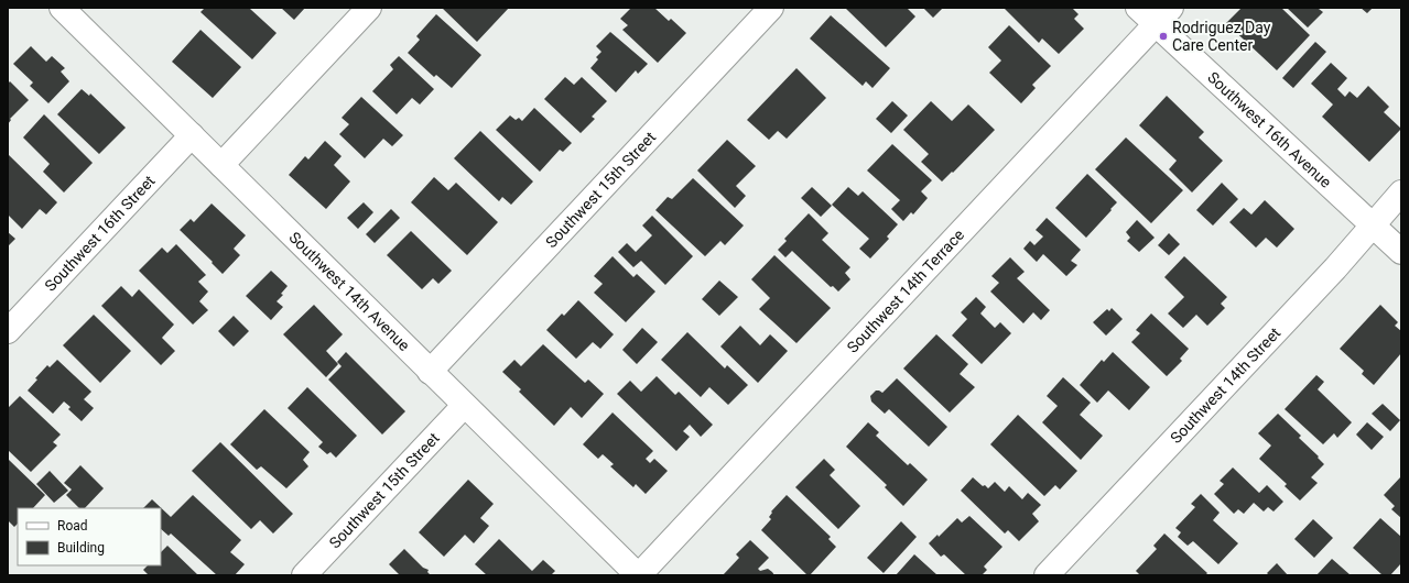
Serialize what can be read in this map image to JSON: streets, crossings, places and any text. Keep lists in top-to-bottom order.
{
  "streets": {
    "street": [
      "Southwest 16th Avenue",
      "Southwest 15th Street",
      "Southwest 16th Street",
      "Southwest 14th Avenue",
      "Southwest 14th Terrace",
      "Southwest 14th Street"
    ]
  },
  "crossings": [
    ["Southwest 16th Avenue", "Southwest 14th Terrace"],
    ["Southwest 16th Avenue", "Southwest 14th Street"],
    ["Southwest 15th Street", "Southwest 14th Avenue"],
    ["Southwest 16th Street", "Southwest 14th Avenue"],
    ["Southwest 14th Avenue", "Southwest 14th Terrace"]
  ],
  "places": ["Rodriguez Day Care Center"],
  "legend": ["Road", "Building"]
}
